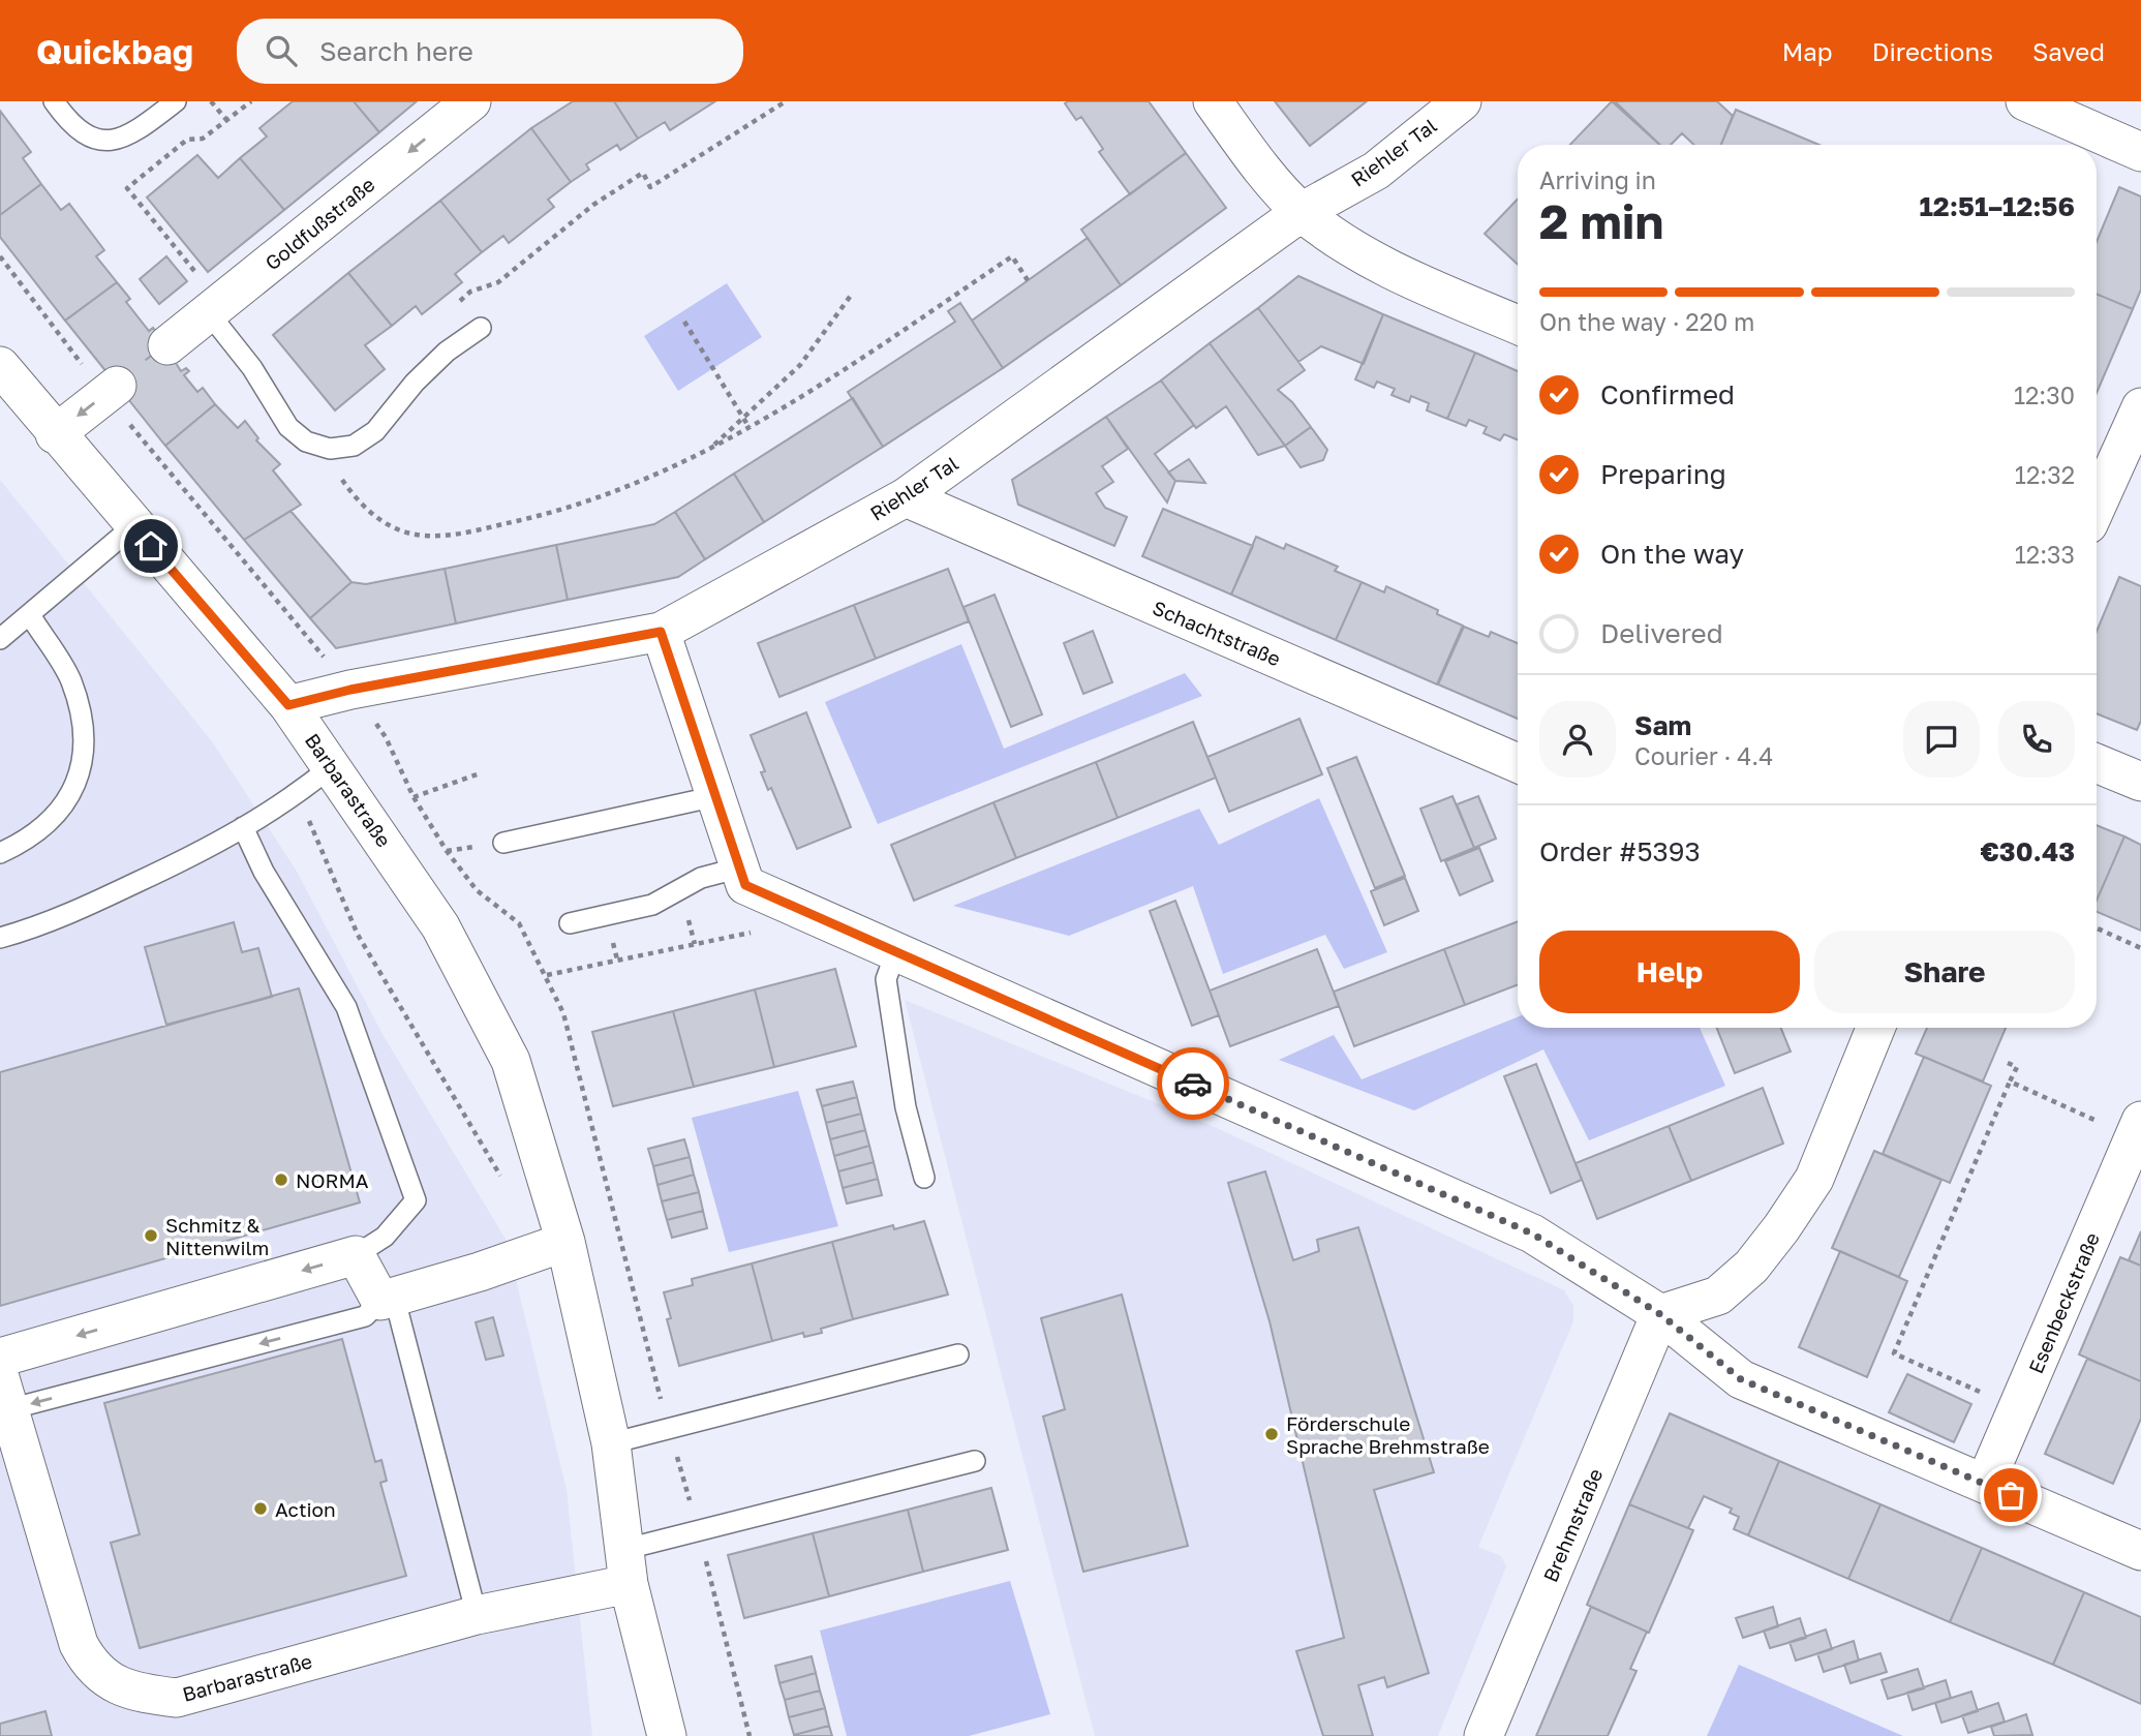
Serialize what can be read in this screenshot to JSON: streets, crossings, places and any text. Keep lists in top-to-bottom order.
{
  "streets": {
    "street": [
      "Riehler Tal",
      "Goldfußstraße",
      "Schachtstraße",
      "Barbarastraße",
      "Esenbeckstraße",
      "Brehmstraße"
    ]
  },
  "crossings": [
    ["Riehler Tal", "Schachtstraße"],
    ["Riehler Tal", "Barbarastraße"]
  ],
  "one_way": ["Goldfußstraße"],
  "places": [
    "NORMA",
    "Schmitz & Nittenwilm",
    "Förderschule Sprache Brehmstraße",
    "Action"
  ],
  "page": {
    "header": "Quickbag",
    "search": "Search here",
    "nav": ["Map", "Directions", "Saved"],
    "heading": ["2 min", "Arriving in", "12:51–12:56"],
    "panel": [
      "Sam",
      "Courier · 4.4",
      "Order #5393",
      "€30.43"
    ],
    "bar": "On the way · 220 m",
    "list": [
      ["Confirmed", "12:30"],
      ["Preparing", "12:32"],
      ["On the way", "12:33"],
      "Delivered"
    ],
    "buttons": ["Help", "Share"]
  }
}
